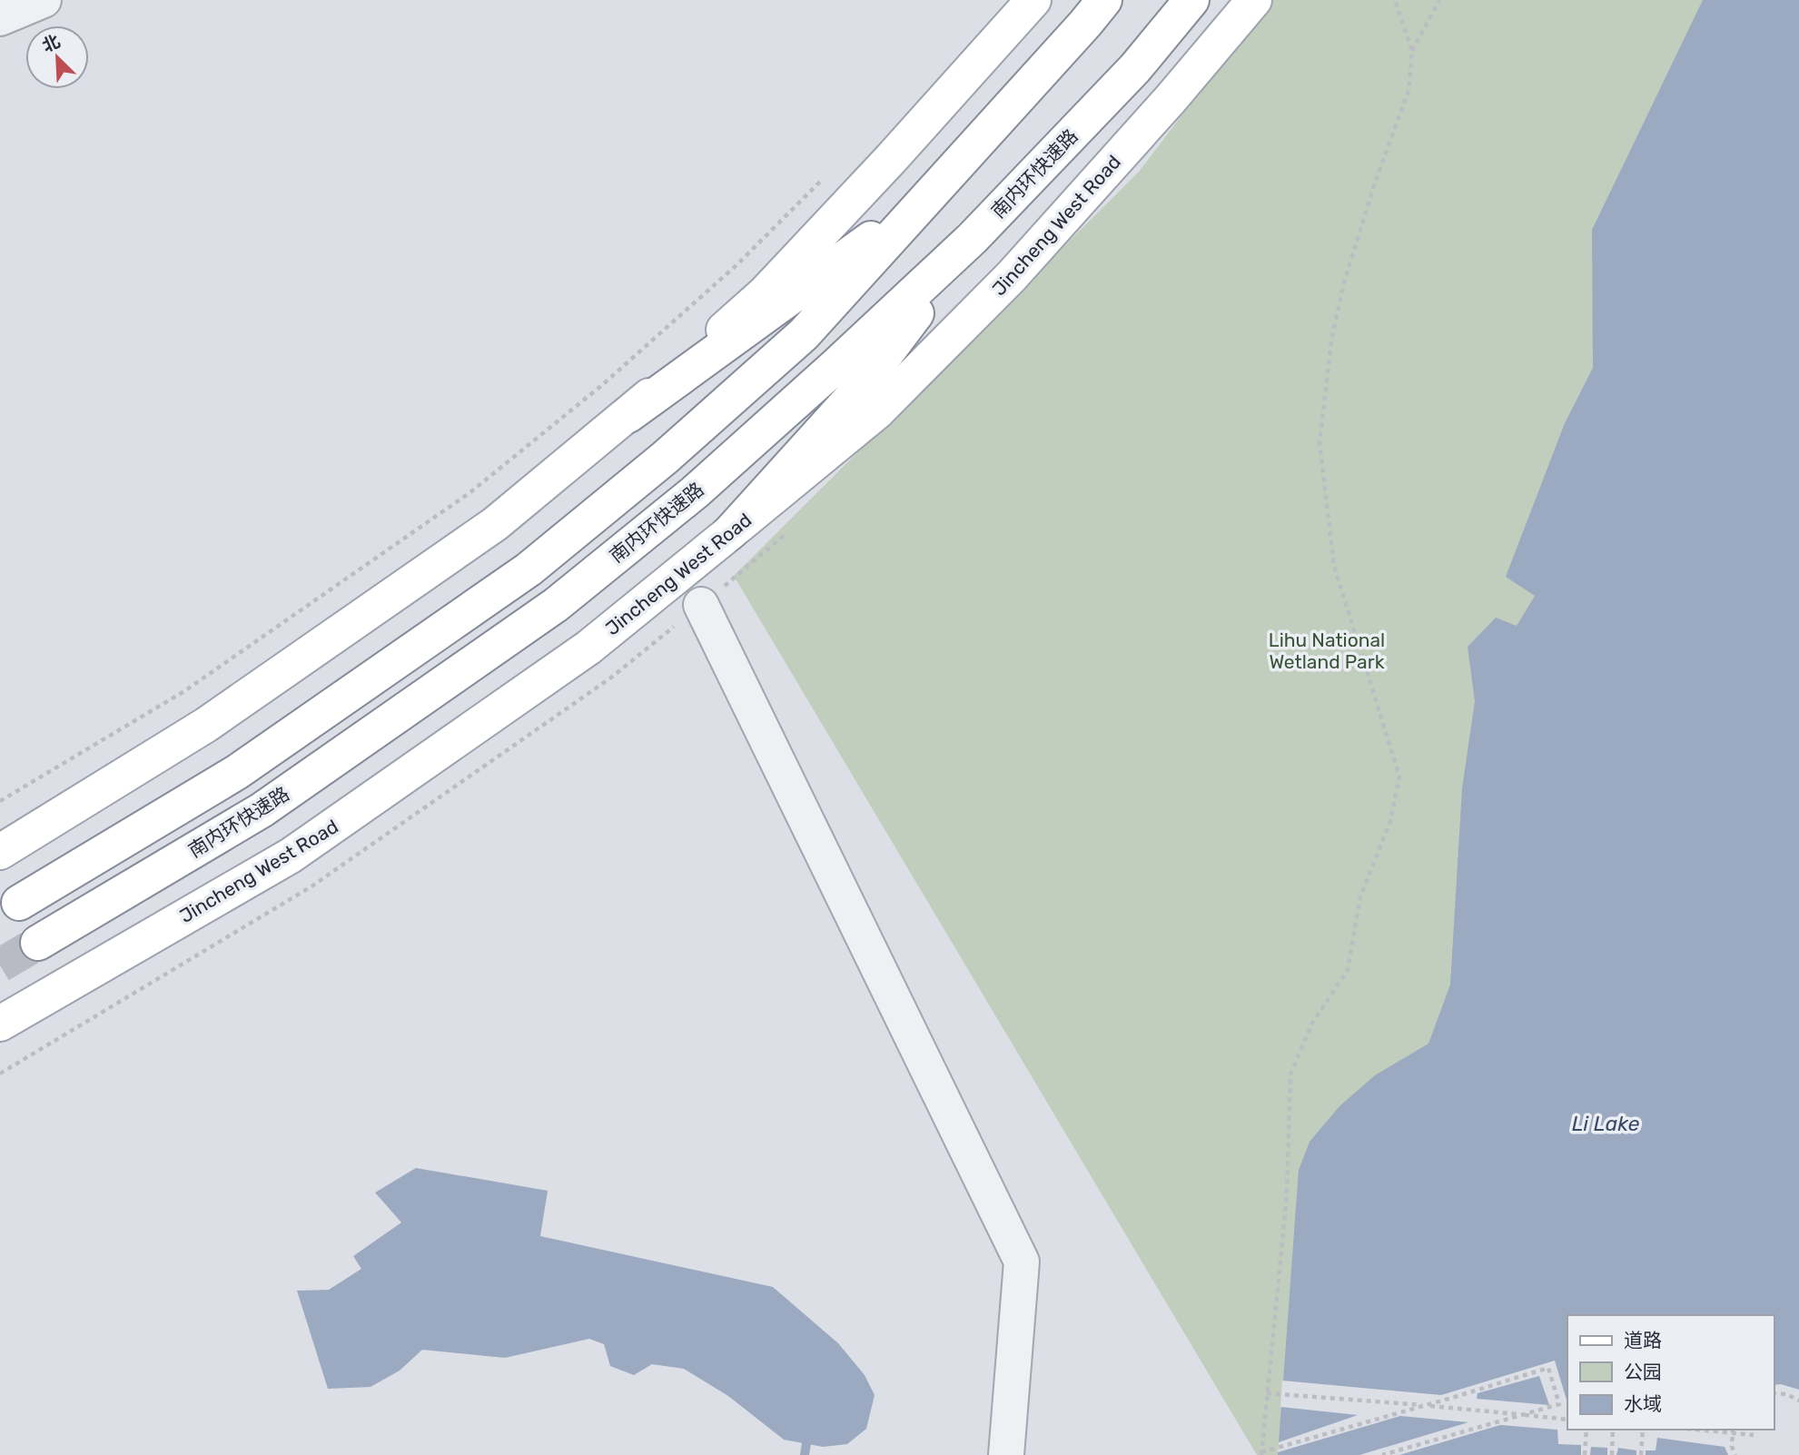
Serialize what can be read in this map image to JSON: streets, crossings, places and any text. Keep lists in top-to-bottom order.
{
  "streets": {
    "main road": ["南内环快速路", "Jincheng West Road"]
  },
  "water": ["Li Lake"],
  "parks": ["Lihu National Wetland Park"],
  "legend": ["道路", "公园", "水域"],
  "north": "top left"
}
